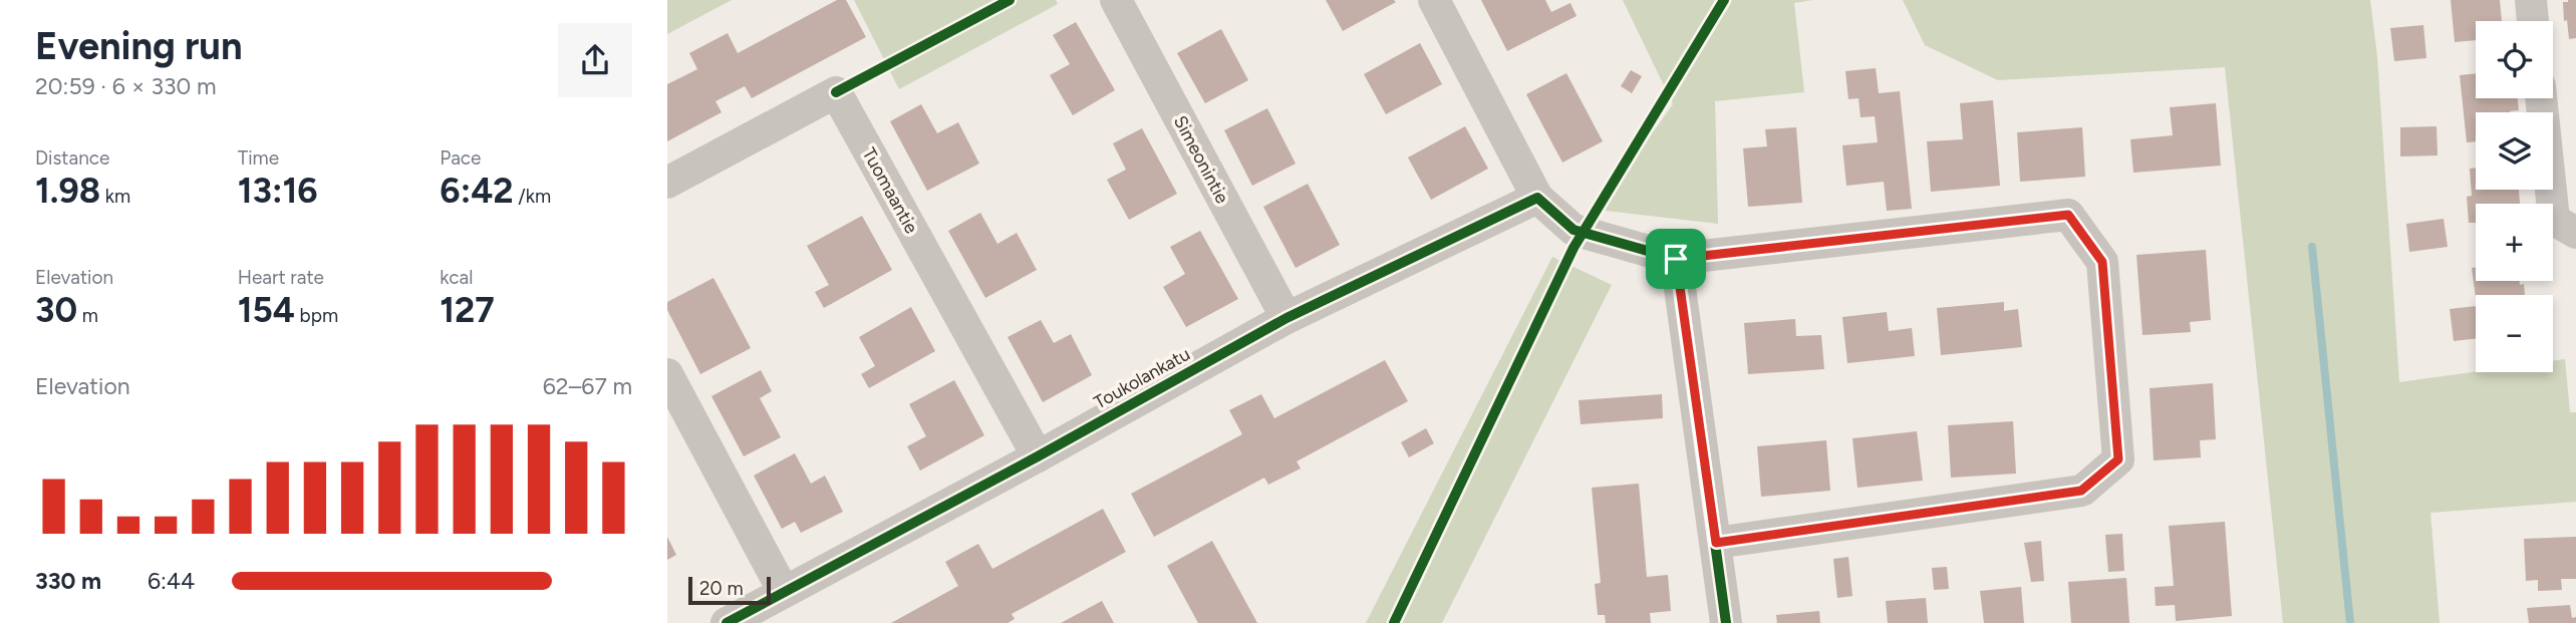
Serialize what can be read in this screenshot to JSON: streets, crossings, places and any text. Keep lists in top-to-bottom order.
{
  "streets": {
    "street": ["Simeonintie", "Tuomaantie", "Toukolankatu"]
  },
  "crossings": [
    ["Simeonintie", "Toukolankatu"],
    ["Tuomaantie", "Toukolankatu"]
  ],
  "scale_bar": "20 m",
  "page": {
    "heading": ["Evening run", "20:59 · 6 × 330 m"],
    "map_buttons": ["+", "−"],
    "stats": [
      ["Distance", "1.98 km"],
      ["Time", "13:16"],
      ["Pace", "6:42 /km"],
      ["Elevation", "30 m"],
      ["Heart rate", "154 bpm"],
      ["kcal", "127"]
    ],
    "chart": ["Elevation", "62–67 m"],
    "list": [
      {
        "name": "330 m",
        "note": "6:44"
      }
    ],
    "scale": "20 m"
  }
}
